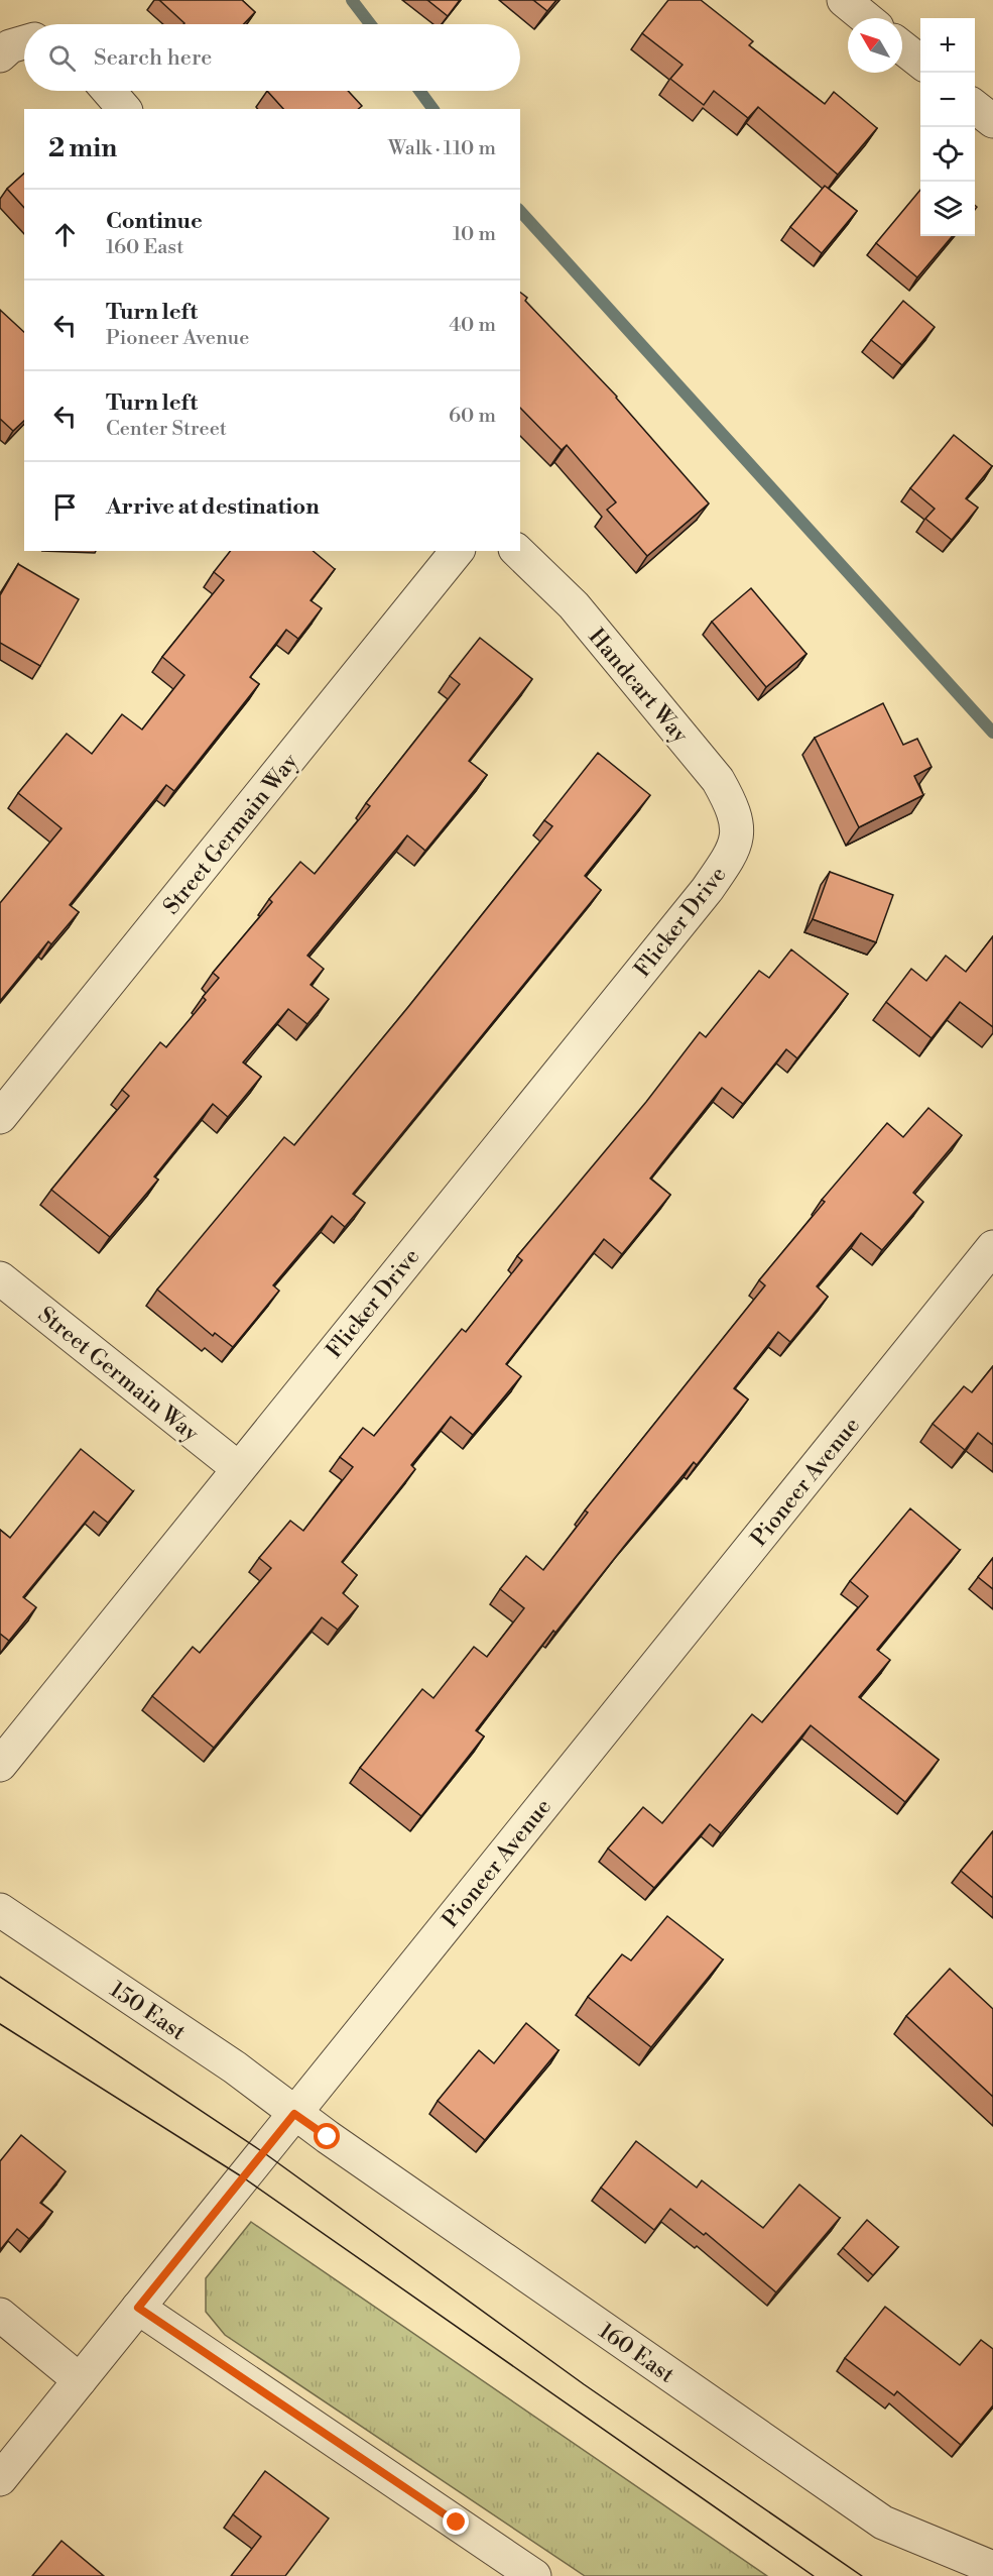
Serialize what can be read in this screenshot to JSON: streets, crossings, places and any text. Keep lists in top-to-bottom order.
{
  "streets": {
    "street": [
      "Handcart Way",
      "Street Germain Way",
      "Flicker Drive",
      "Pioneer Avenue",
      "150 East",
      "160 East"
    ]
  },
  "crossings": [
    ["Handcart Way", "Flicker Drive"],
    ["Street Germain Way", "Flicker Drive"],
    ["Pioneer Avenue", "150 East"],
    ["Pioneer Avenue", "160 East"],
    ["150 East", "160 East"]
  ],
  "north": "top left",
  "page": {
    "map_buttons": ["+", "−"],
    "search": "Search here",
    "heading": ["2 min", "Walk · 110 m"],
    "list": [
      ["Continue", "160 East", "10 m"],
      ["Turn left", "Pioneer Avenue", "40 m"],
      ["Turn left", "Center Street", "60 m"],
      "Arrive at destination"
    ]
  }
}
